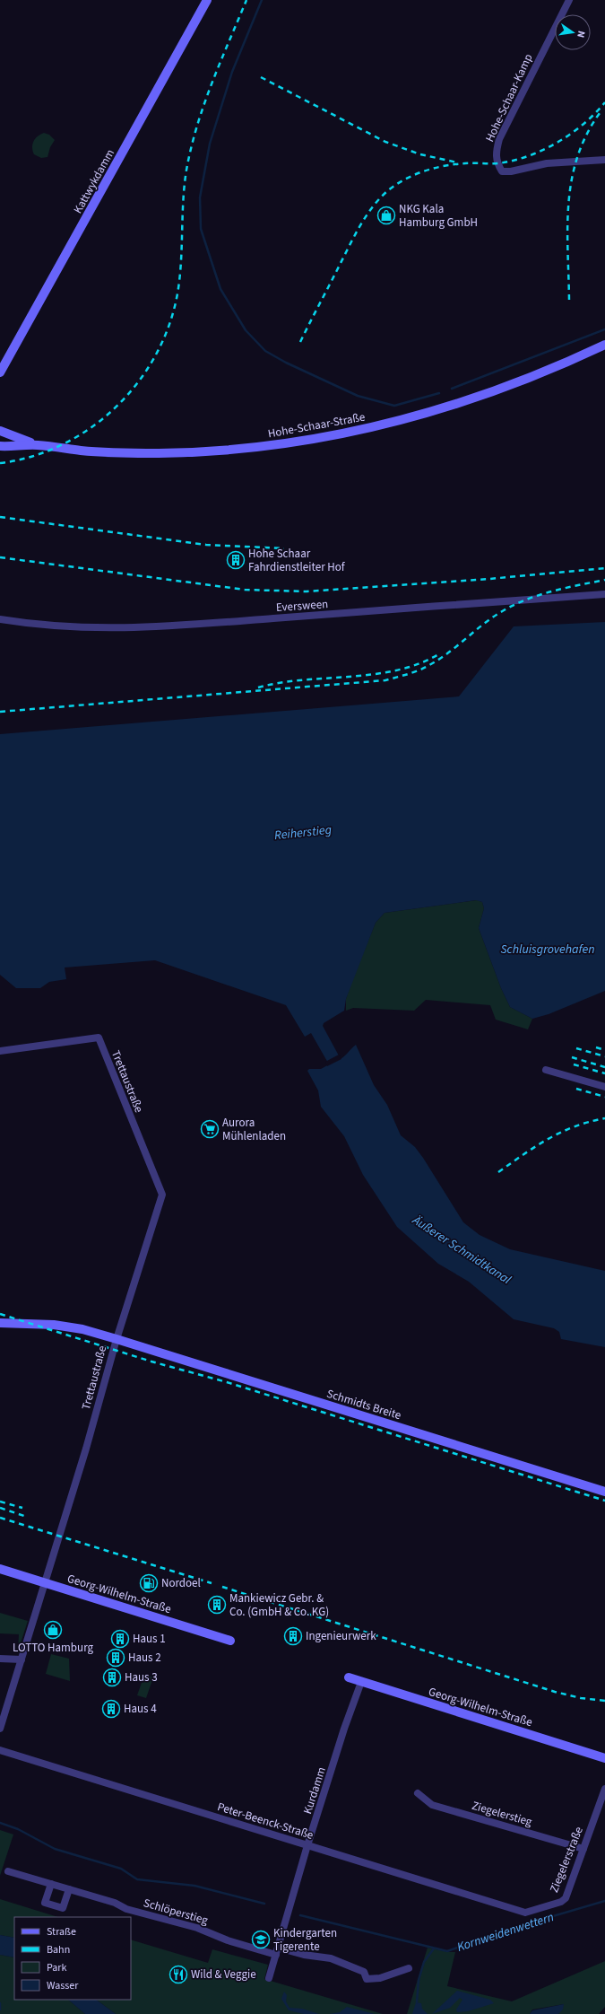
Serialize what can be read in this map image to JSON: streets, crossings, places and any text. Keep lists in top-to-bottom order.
{
  "streets": {
    "main road": [
      "Kattwykdamm",
      "Hohe-Schaar-Straße",
      "Schmidts Breite",
      "Georg-Wilhelm-Straße"
    ],
    "street": [
      "Hohe-Schaar-Kamp",
      "Eversween",
      "Trettaustraße",
      "Kurdamm",
      "Ziegelerstieg",
      "Peter-Beenck-Straße",
      "Ziegelerstraße",
      "Schlöperstieg"
    ]
  },
  "crossings": [
    ["Trettaustraße", "Schmidts Breite"],
    ["Trettaustraße", "Georg-Wilhelm-Straße"],
    ["Georg-Wilhelm-Straße", "Kurdamm"],
    ["Kurdamm", "Peter-Beenck-Straße"],
    ["Kurdamm", "Schlöperstieg"],
    ["Ziegelerstieg", "Ziegelerstraße"],
    ["Peter-Beenck-Straße", "Ziegelerstraße"]
  ],
  "water": [
    "Reiherstieg",
    "Schluisgrovehafen",
    "Äußerer Schmidtkanal",
    "Kornweidenwettern"
  ],
  "places": {
    "shop": ["NKG Kala Hamburg GmbH", "LOTTO Hamburg"],
    "building": [
      "Hohe Schaar Fahrdienstleiter Hof",
      "Mankiewicz Gebr. & Co. (GmbH & Co. KG)",
      "Ingenieurwerk",
      "Haus 1",
      "Haus 2",
      "Haus 3",
      "Haus 4"
    ],
    "supermarket": ["Aurora Mühlenladen"],
    "fuel station": ["Nordoel"],
    "school or university": ["Kindergarten Tigerente"],
    "restaurant": ["Wild & Veggie"]
  },
  "legend": [
    "Straße",
    "Bahn",
    "Park",
    "Wasser"
  ],
  "north": "right"
}
